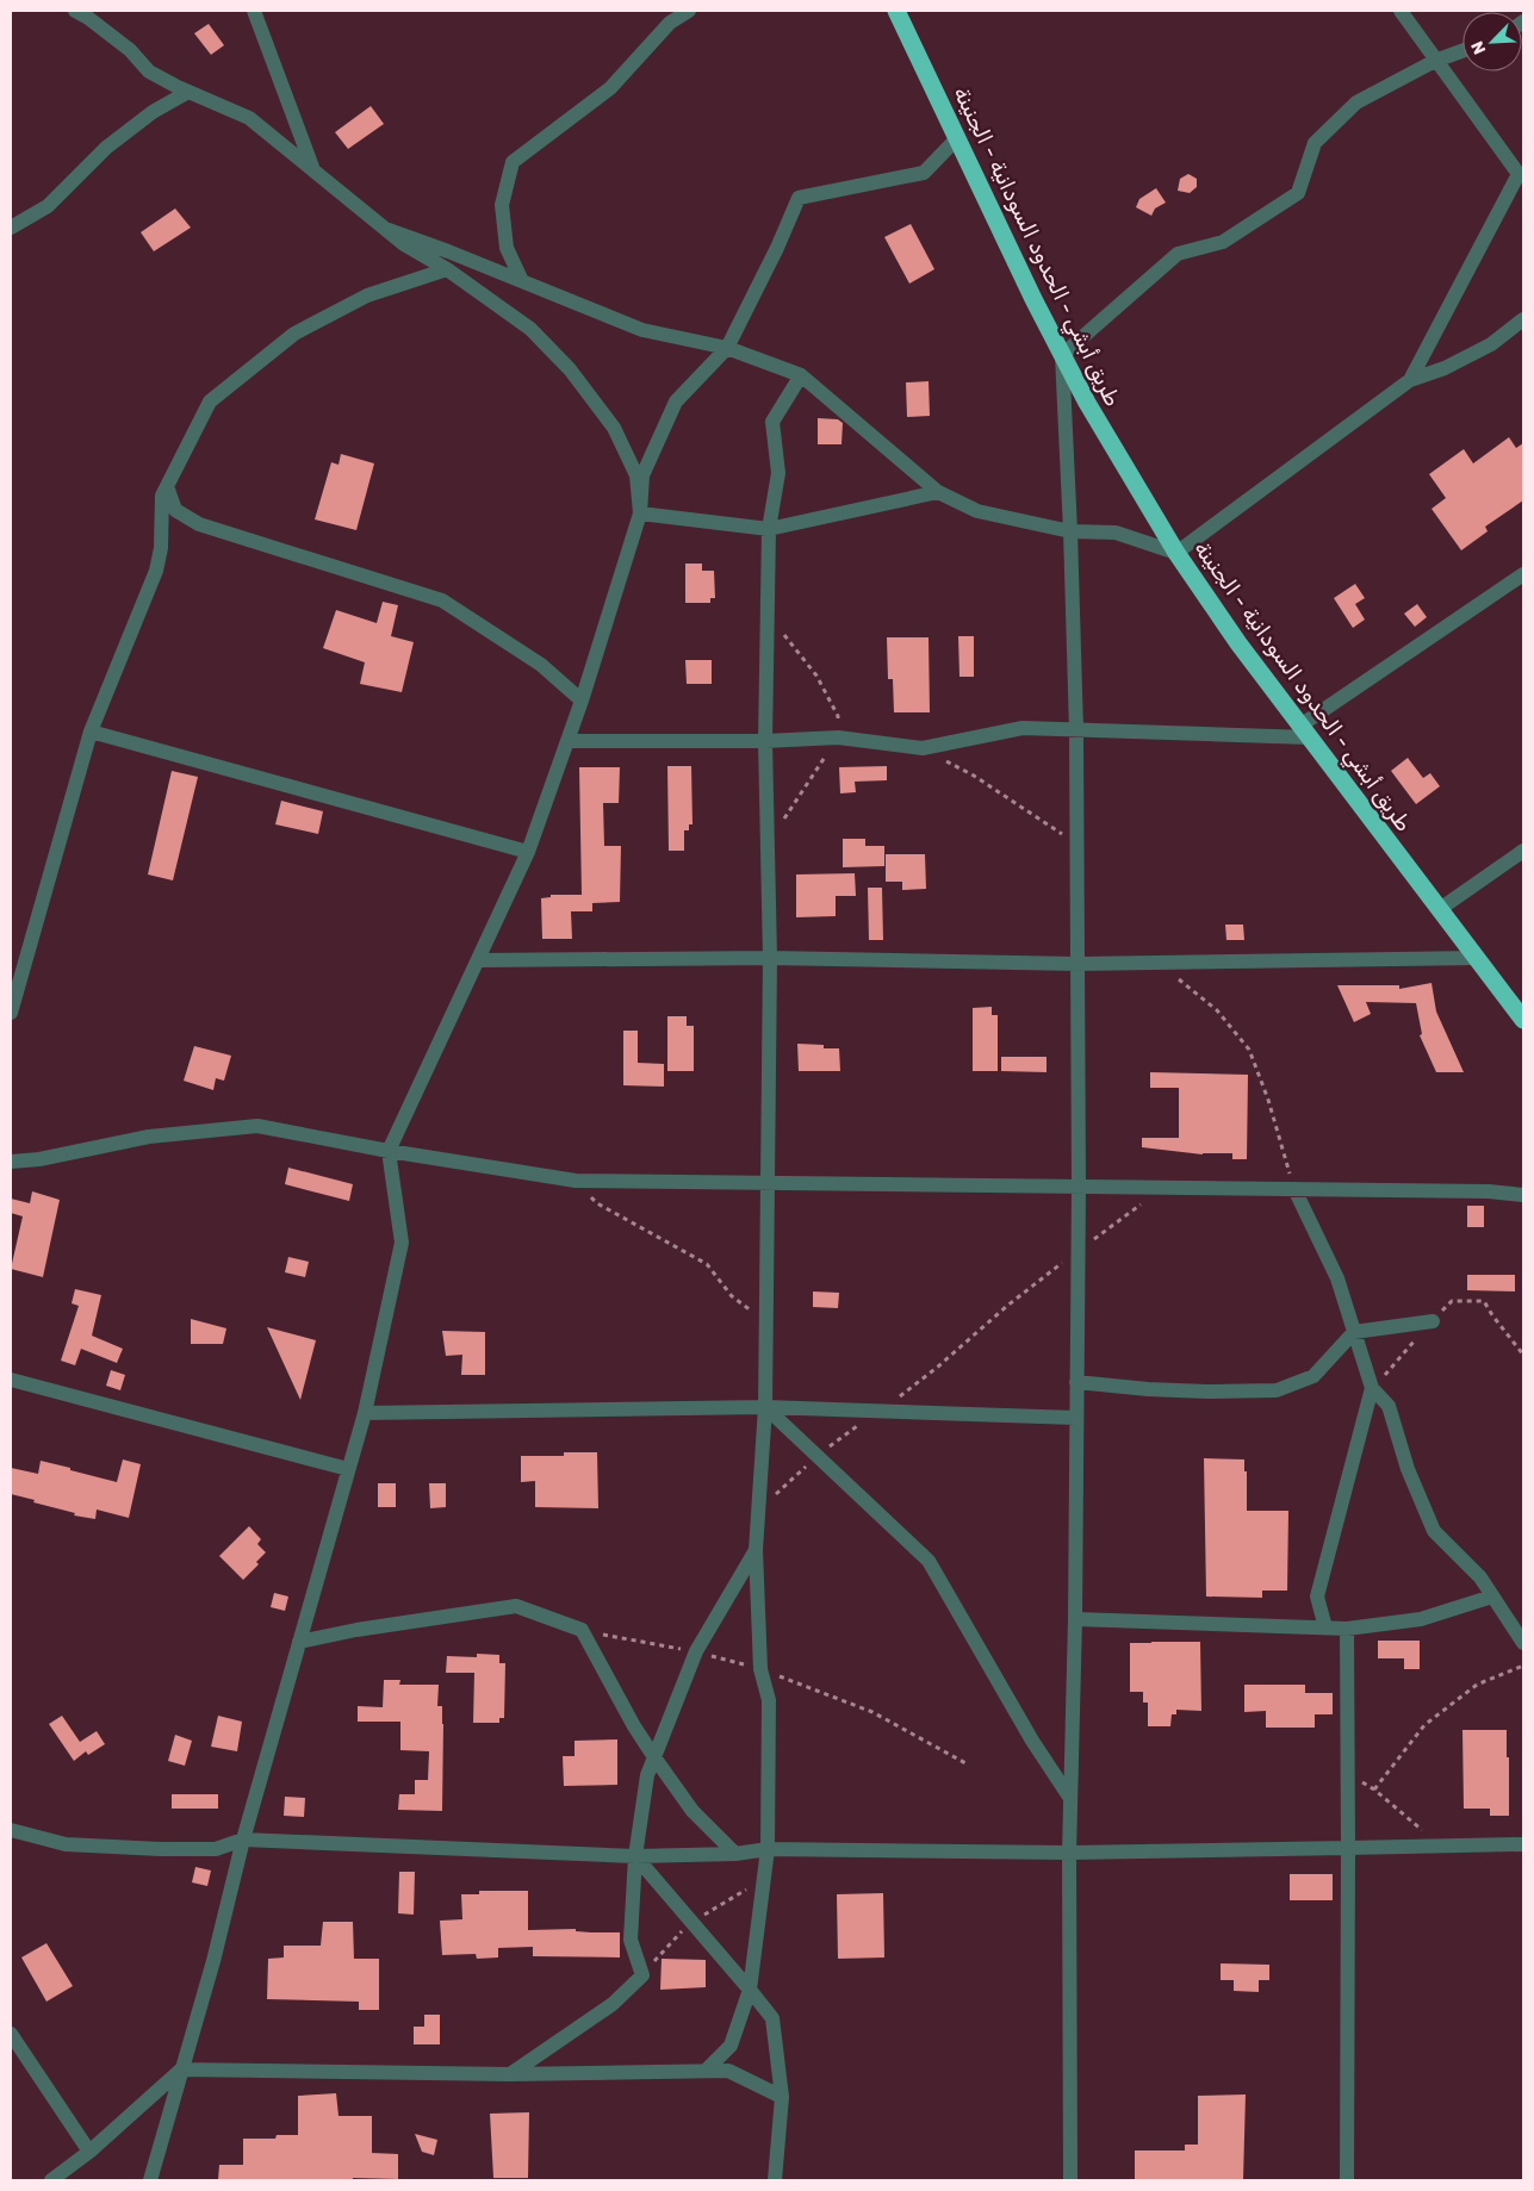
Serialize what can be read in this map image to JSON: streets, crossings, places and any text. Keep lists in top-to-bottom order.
{
  "streets": {
    "highway": ["طريق أبشي - الحدود السودانية - الجنينة"]
  },
  "north": "bottom left"
}
